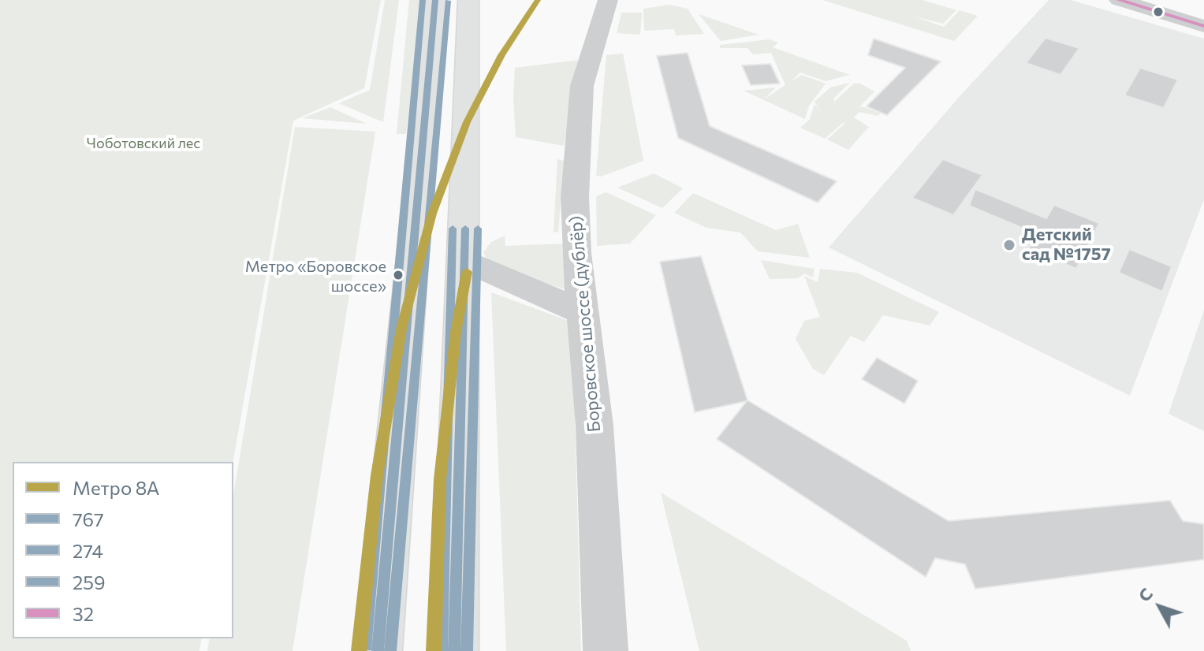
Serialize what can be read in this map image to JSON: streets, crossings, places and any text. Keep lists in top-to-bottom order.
{
  "streets": {
    "street": ["Боровское шоссе (дублёр)"]
  },
  "parks": ["Чоботовский лес"],
  "places": ["Детский сад №1757", "Метро «Боровское шоссе»"],
  "lines": [
    "metro line 8А",
    "transit line 767",
    "transit line 259",
    "transit line 32",
    "transit line 274"
  ],
  "legend": [
    "Метро 8А",
    "767",
    "274",
    "259",
    "32"
  ],
  "north": "top left"
}
